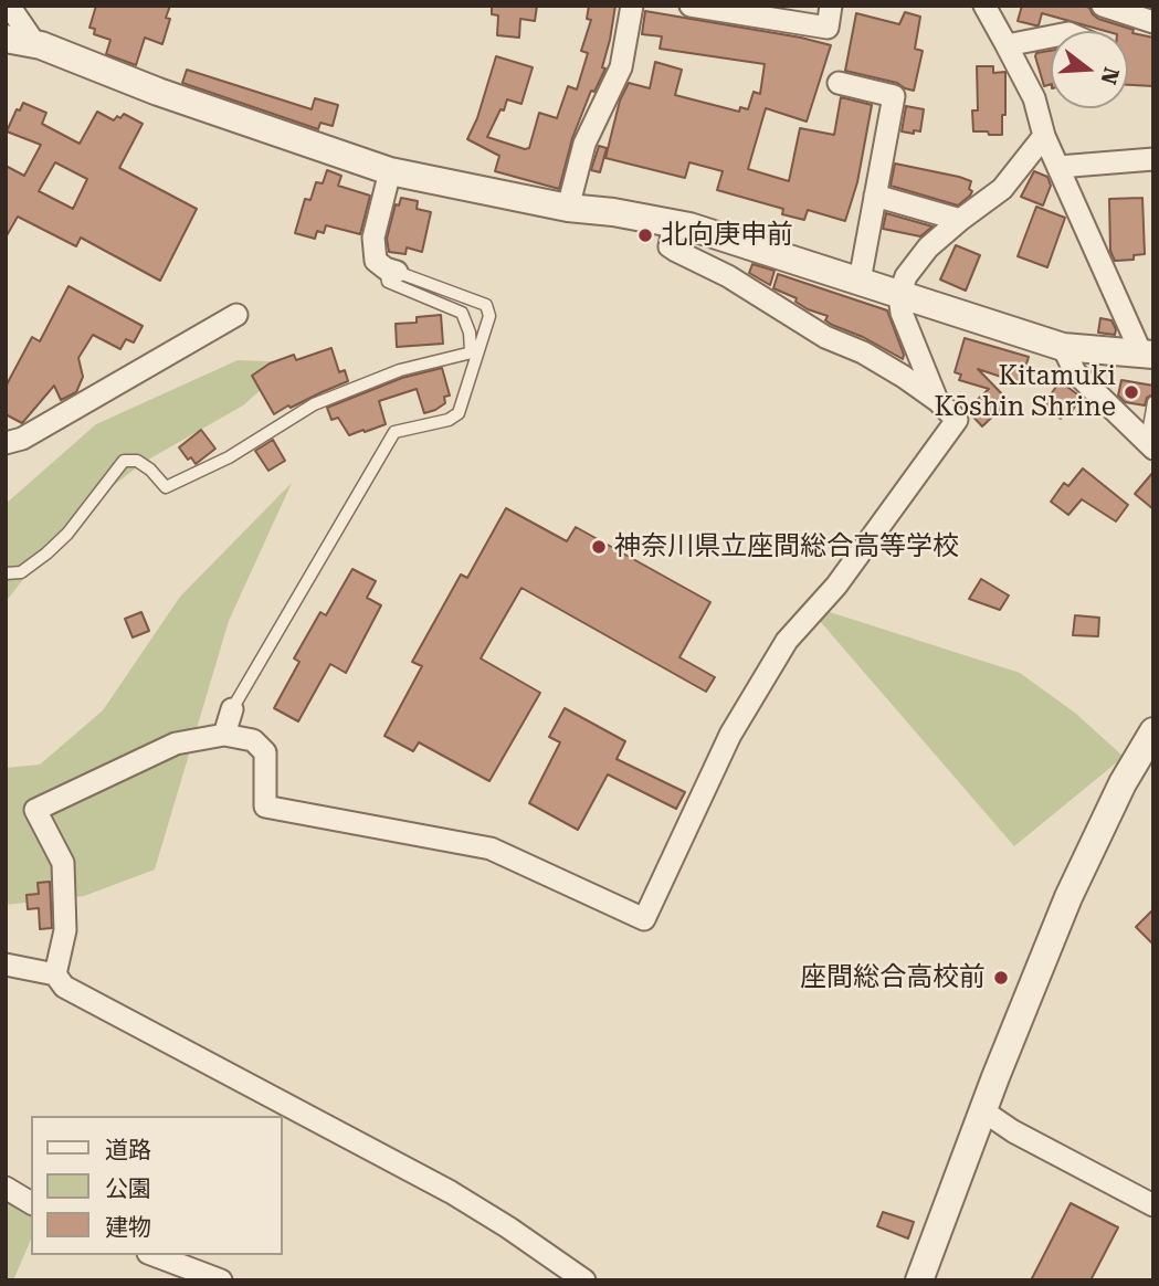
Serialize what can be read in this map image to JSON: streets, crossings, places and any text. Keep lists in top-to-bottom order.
{
  "places": [
    "北向庚申前",
    "Kitamuki Kōshin Shrine",
    "神奈川県立座間総合高等学校",
    "座間総合高校前"
  ],
  "legend": ["道路", "公園", "建物"],
  "north": "right"
}
